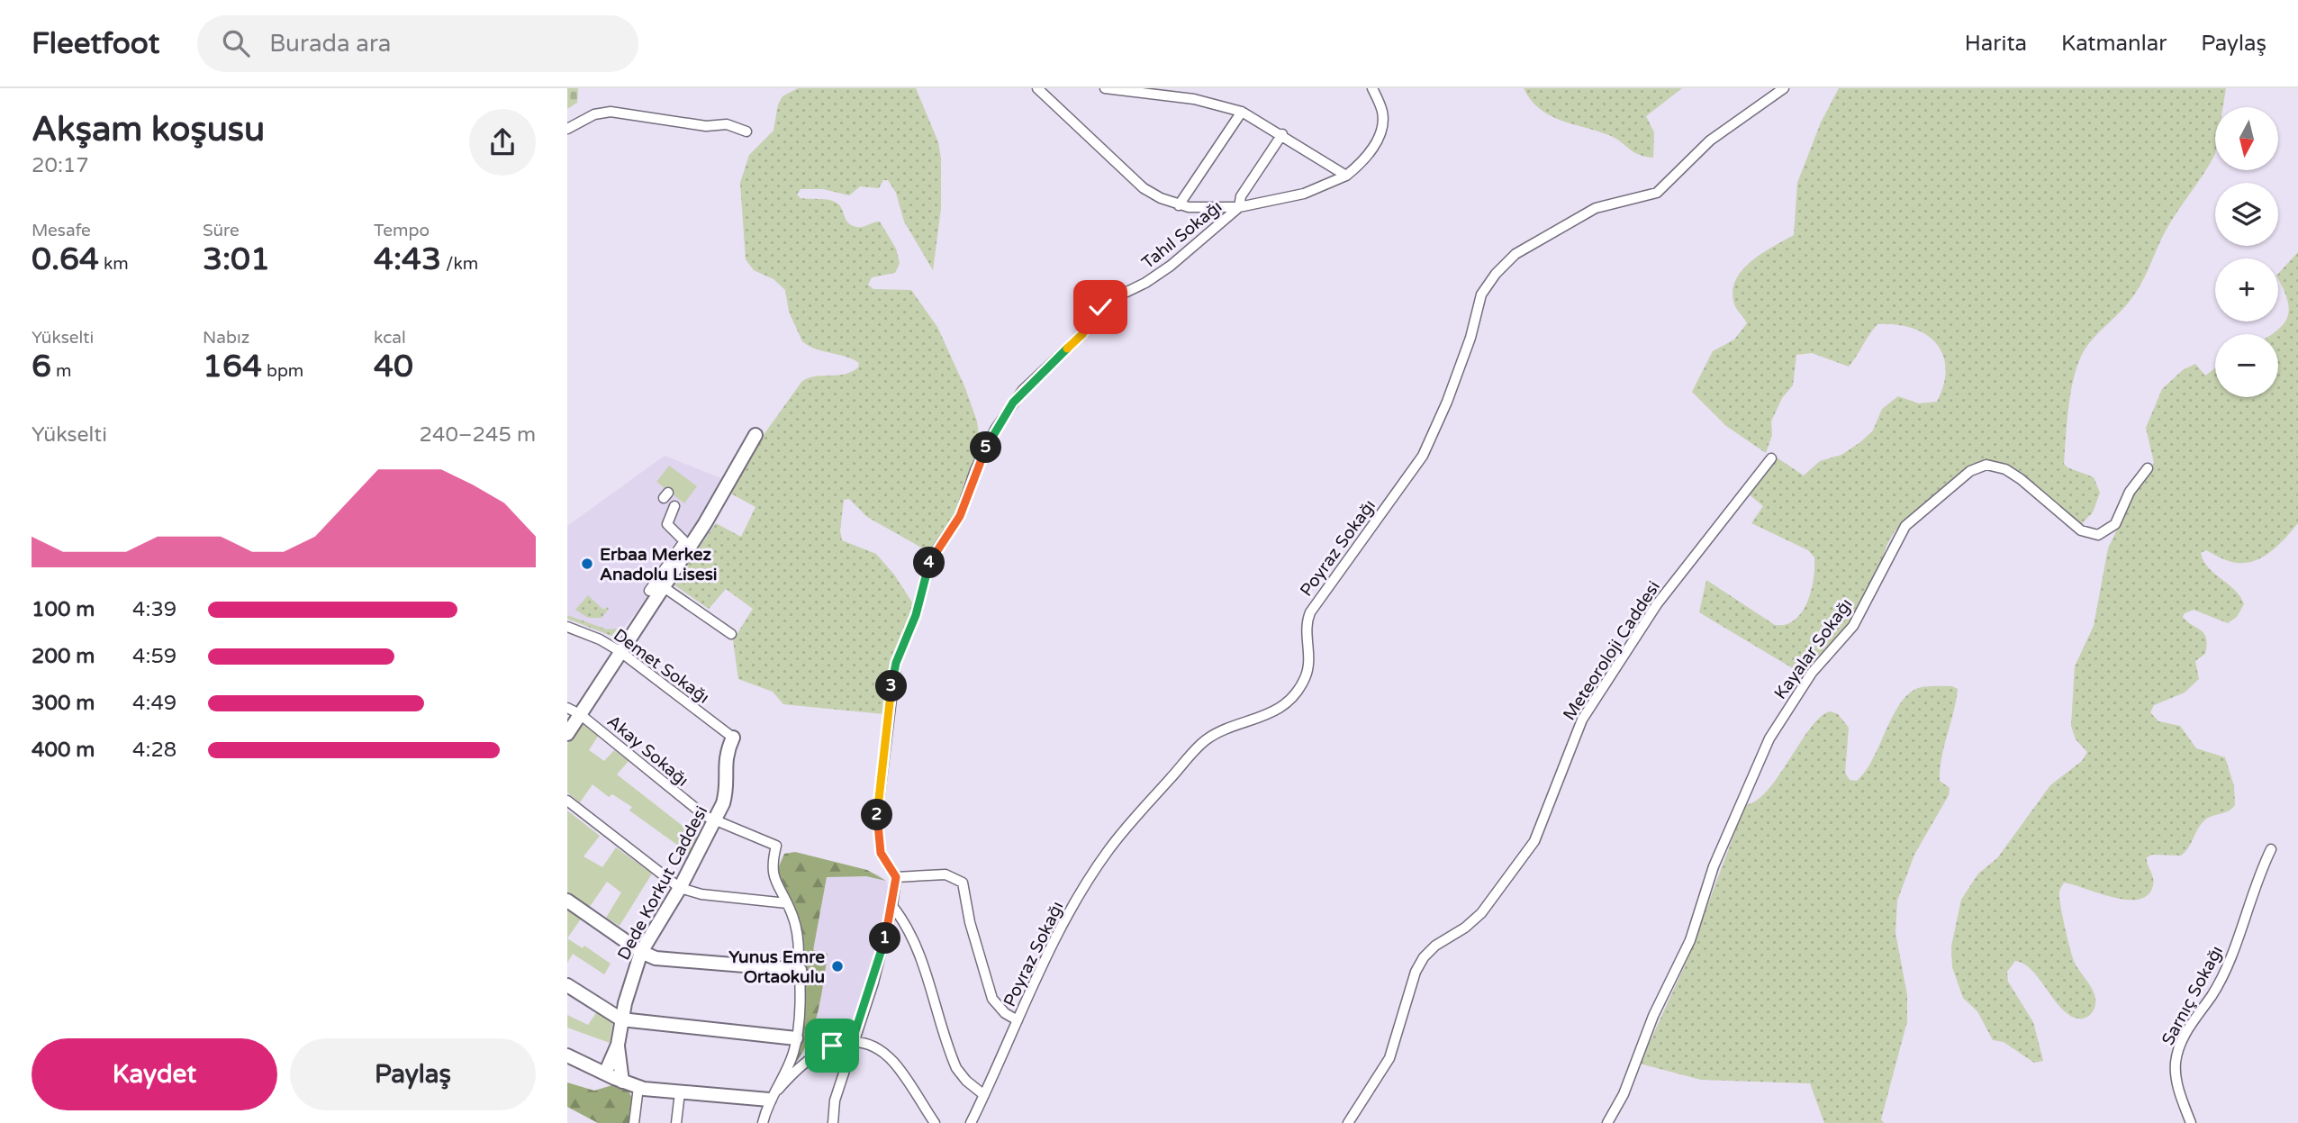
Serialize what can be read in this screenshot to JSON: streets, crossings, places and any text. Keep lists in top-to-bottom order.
{
  "streets": {
    "street": [
      "Tahıl Sokağı",
      "Poyraz Sokağı",
      "Kayalar Sokağı",
      "Meteoroloji Caddesi",
      "Demet Sokağı",
      "Akay Sokağı",
      "Dede Korkut Caddesi",
      "Sarnıç Sokağı"
    ]
  },
  "crossings": [
    ["Demet Sokağı", "Dede Korkut Caddesi"],
    ["Akay Sokağı", "Dede Korkut Caddesi"]
  ],
  "places": ["Erbaa Merkez Anadolu Lisesi", "Yunus Emre Ortaokulu"],
  "north": "bottom",
  "page": {
    "header": "Fleetfoot",
    "search": "Burada ara",
    "nav": ["Harita", "Katmanlar", "Paylaş"],
    "heading": ["Akşam koşusu", "20:17"],
    "map_buttons": ["+", "−"],
    "stats": [
      ["Mesafe", "0.64 km"],
      ["Süre", "3:01"],
      ["Tempo", "4:43 /km"],
      ["Yükselti", "6 m"],
      ["Nabız", "164 bpm"],
      ["kcal", "40"]
    ],
    "chart": ["Yükselti", "240–245 m"],
    "pins": [
      "5",
      "4",
      "3",
      "2",
      "1"
    ],
    "list": [
      {
        "name": "100 m",
        "note": "4:39"
      },
      {
        "name": "200 m",
        "note": "4:59"
      },
      {
        "name": "300 m",
        "note": "4:49"
      },
      {
        "name": "400 m",
        "note": "4:28"
      }
    ],
    "buttons": ["Kaydet", "Paylaş"]
  }
}
